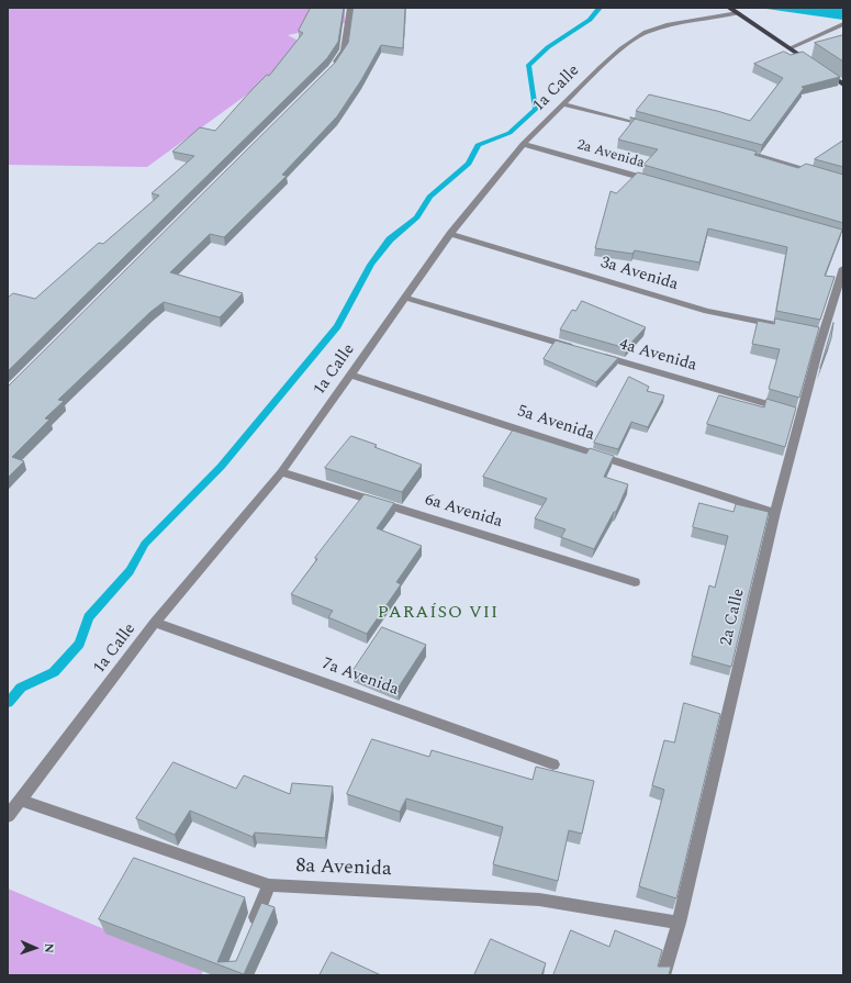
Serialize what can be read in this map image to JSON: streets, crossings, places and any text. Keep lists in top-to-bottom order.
{
  "streets": {
    "street": [
      "1a Calle",
      "2a Avenida",
      "3a Avenida",
      "4a Avenida",
      "5a Avenida",
      "6a Avenida",
      "2a Calle",
      "7a Avenida",
      "8a Avenida"
    ]
  },
  "crossings": [
    ["1a Calle", "2a Avenida"],
    ["1a Calle", "3a Avenida"],
    ["1a Calle", "5a Avenida"],
    ["1a Calle", "6a Avenida"],
    ["1a Calle", "7a Avenida"],
    ["1a Calle", "8a Avenida"],
    ["4a Avenida", "2a Calle"],
    ["5a Avenida", "2a Calle"],
    ["2a Calle", "8a Avenida"]
  ],
  "districts": ["PARAÍSO VII"],
  "north": "right"
}
